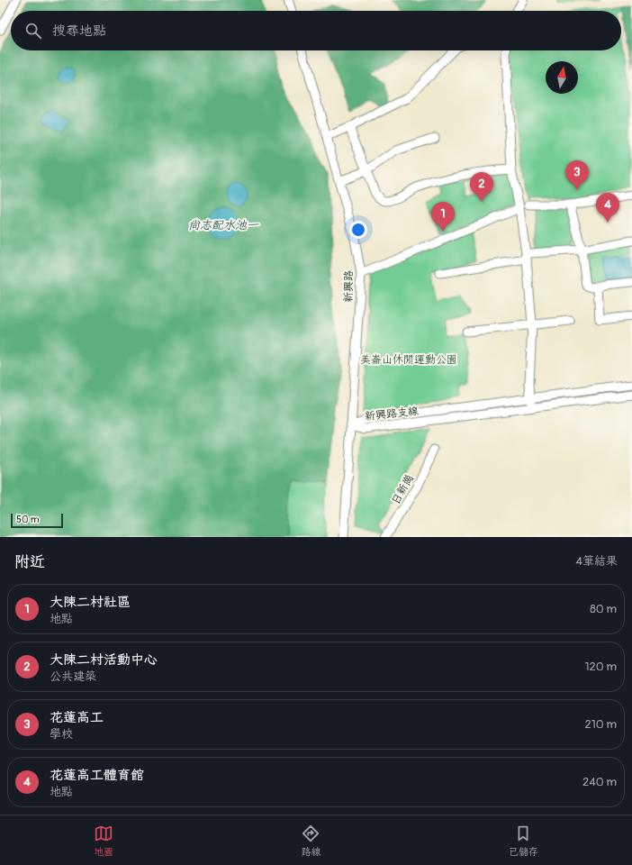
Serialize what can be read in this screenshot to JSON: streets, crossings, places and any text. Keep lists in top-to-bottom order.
{
  "streets": {
    "street": ["新興路", "新興路支線", "日新崗"]
  },
  "crossings": [
    ["新興路", "新興路支線"]
  ],
  "water": ["尚志配水池一"],
  "parks": ["美崙山休閒運動公園"],
  "scale_bar": "50 m",
  "north": "top",
  "page": {
    "search": "搜尋地點",
    "pins": [
      "3",
      "2",
      "4",
      "1"
    ],
    "scale": "50 m",
    "heading": ["附近", "4筆結果"],
    "list": [
      {
        "mark": "1",
        "name": "大陳二村社區",
        "note": "地點",
        "value": "80 m"
      },
      {
        "mark": "2",
        "name": "大陳二村活動中心",
        "note": "公共建築",
        "value": "120 m"
      },
      {
        "mark": "3",
        "name": "花蓮高工",
        "note": "學校",
        "value": "210 m"
      },
      {
        "mark": "4",
        "name": "花蓮高工體育館",
        "note": "地點",
        "value": "240 m"
      }
    ],
    "nav": ["地圖", "路線", "已儲存"]
  }
}
